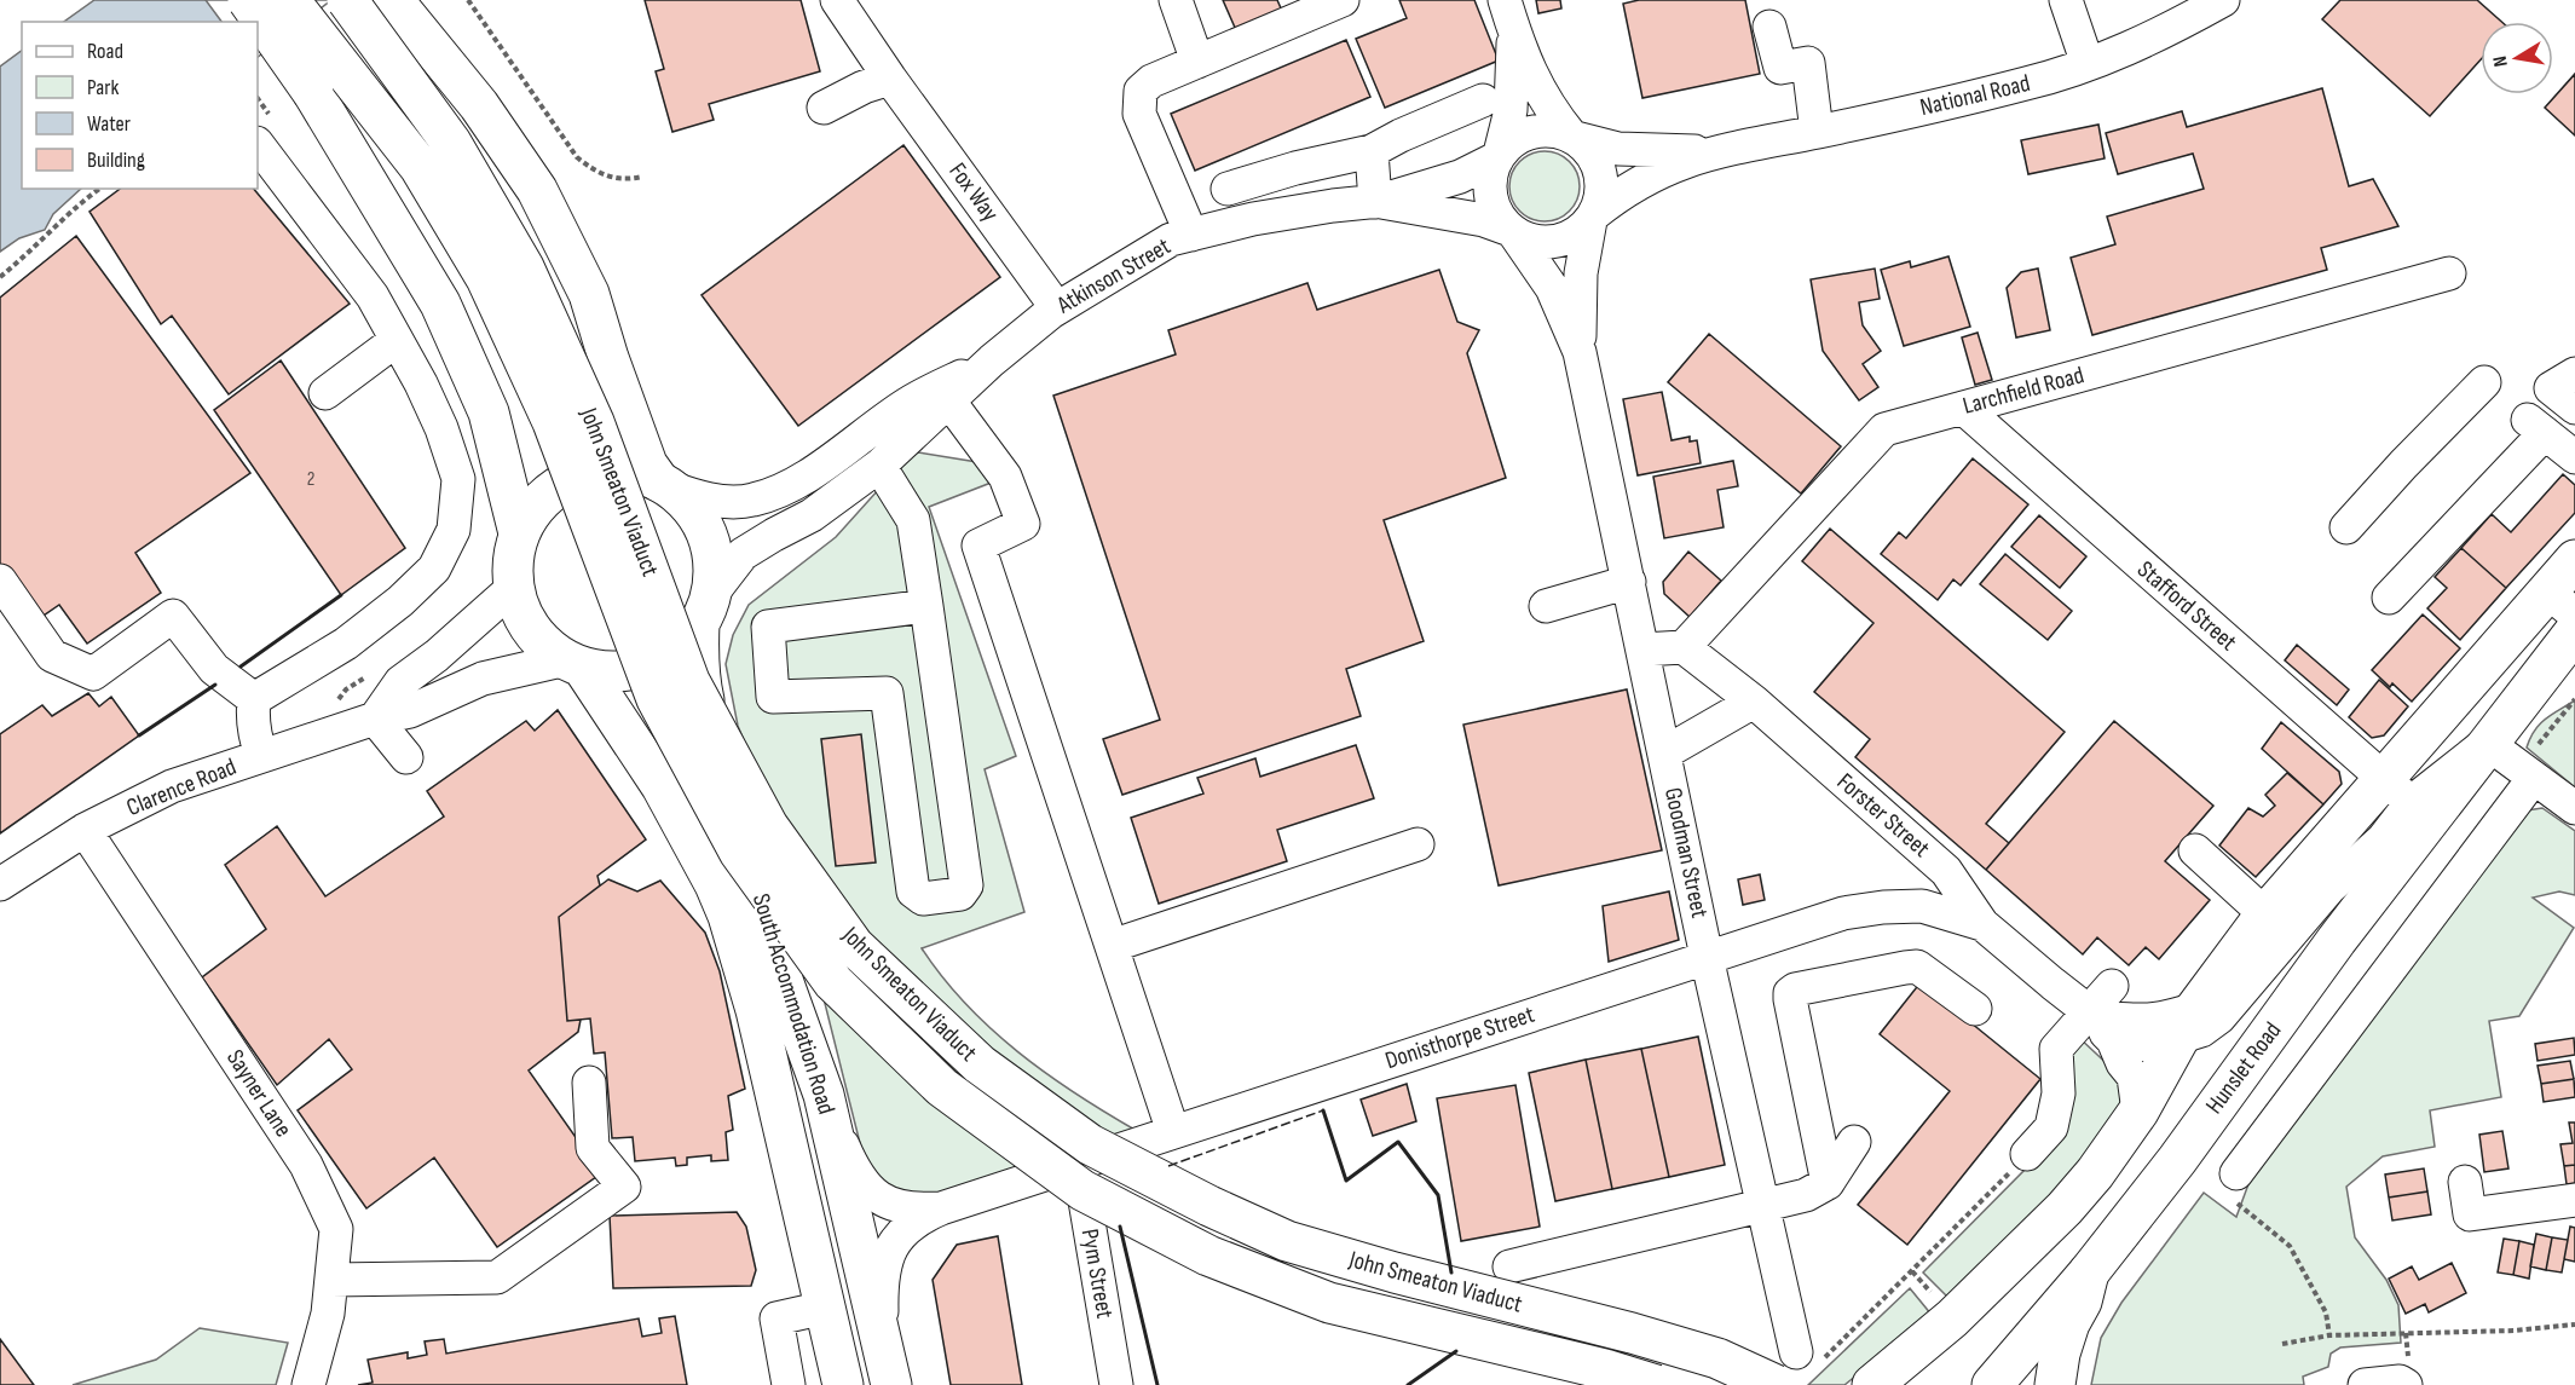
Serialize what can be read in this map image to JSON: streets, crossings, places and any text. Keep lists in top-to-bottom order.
{
  "streets": {
    "main road": ["John Smeaton Viaduct", "South Accommodation Road", "Hunslet Road"],
    "street": [
      "National Road",
      "Fox Way",
      "Atkinson Street",
      "Larchfield Road",
      "Stafford Street",
      "Clarence Road",
      "Forster Street",
      "Goodman Street",
      "Donisthorpe Street",
      "Sayner Lane",
      "Pym Street"
    ]
  },
  "crossings": [
    ["National Road", "Atkinson Street"],
    ["National Road", "Goodman Street"],
    ["Fox Way", "Atkinson Street"],
    ["Atkinson Street", "Clarence Road"],
    ["Atkinson Street", "Goodman Street"],
    ["Atkinson Street", "South Accommodation Road"],
    ["Larchfield Road", "Stafford Street"],
    ["Larchfield Road", "Forster Street"],
    ["John Smeaton Viaduct", "Goodman Street"],
    ["Stafford Street", "Hunslet Road"],
    ["Clarence Road", "South Accommodation Road"],
    ["Clarence Road", "Sayner Lane"],
    ["Forster Street", "Donisthorpe Street"],
    ["Forster Street", "Hunslet Road"],
    ["Goodman Street", "Donisthorpe Street"],
    ["South Accommodation Road", "Donisthorpe Street"],
    ["Donisthorpe Street", "Pym Street"]
  ],
  "house_numbers": ["2"],
  "legend": [
    "Road",
    "Park",
    "Water",
    "Building"
  ],
  "north": "left"
}
